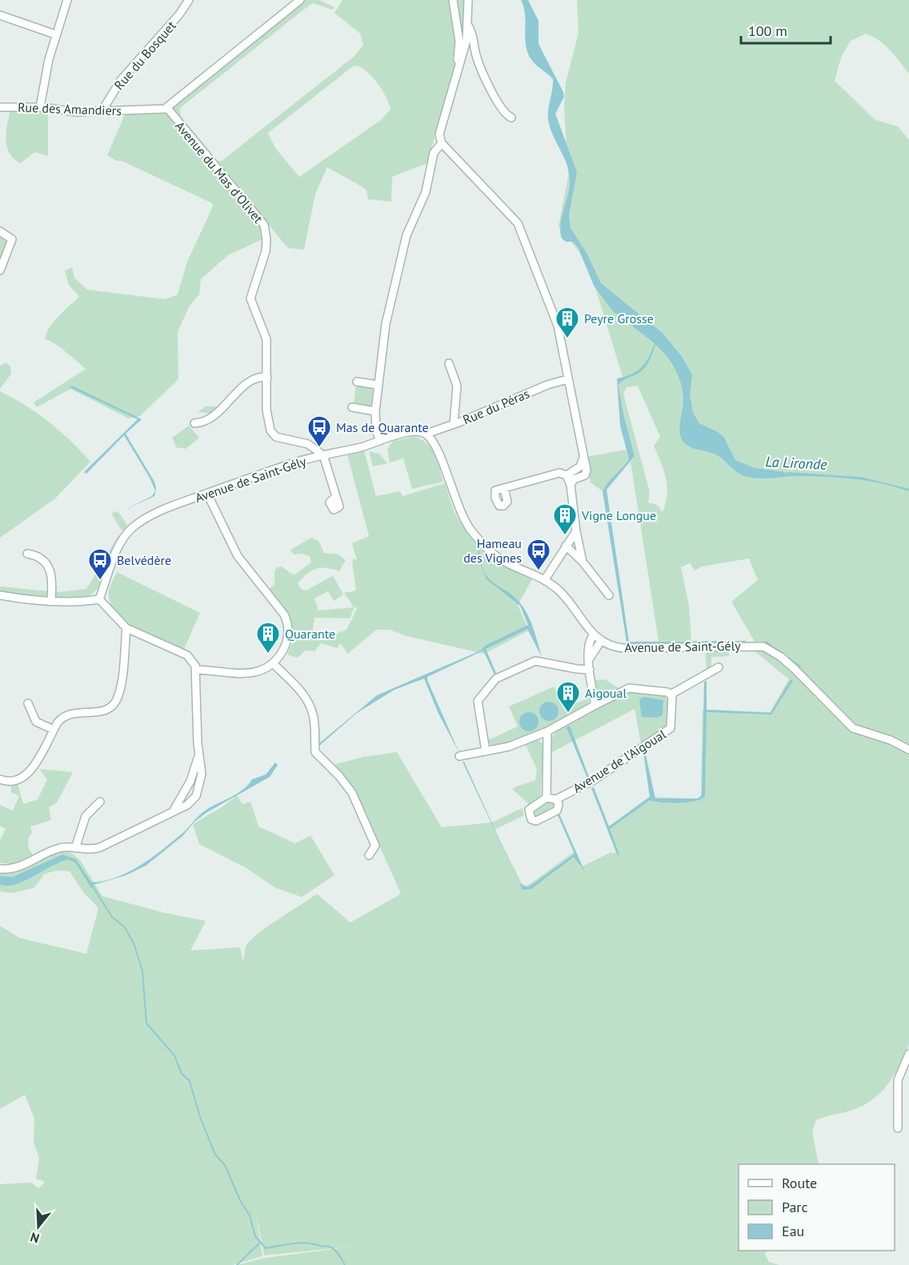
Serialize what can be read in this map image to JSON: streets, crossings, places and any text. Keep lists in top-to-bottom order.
{
  "streets": {
    "street": [
      "Rue du Bosquet",
      "Rue des Amandiers",
      "Avenue du Mas d'Olivet",
      "Rue du Péras",
      "Avenue de Saint-Gély",
      "Avenue de l'Aigoual"
    ]
  },
  "crossings": [
    ["Rue du Bosquet", "Rue des Amandiers"],
    ["Rue des Amandiers", "Avenue du Mas d'Olivet"],
    ["Avenue du Mas d'Olivet", "Avenue de Saint-Gély"],
    ["Rue du Péras", "Avenue de Saint-Gély"]
  ],
  "water": ["La Lironde"],
  "places": {
    "building": [
      "Peyre Grosse",
      "Vigne Longue",
      "Quarante",
      "Aigoual"
    ],
    "bus stop": ["Mas de Quarante", "Hameau des Vignes", "Belvédère"]
  },
  "legend": ["Route", "Parc", "Eau"],
  "scale_bar": "100 m",
  "north": "bottom"
}
